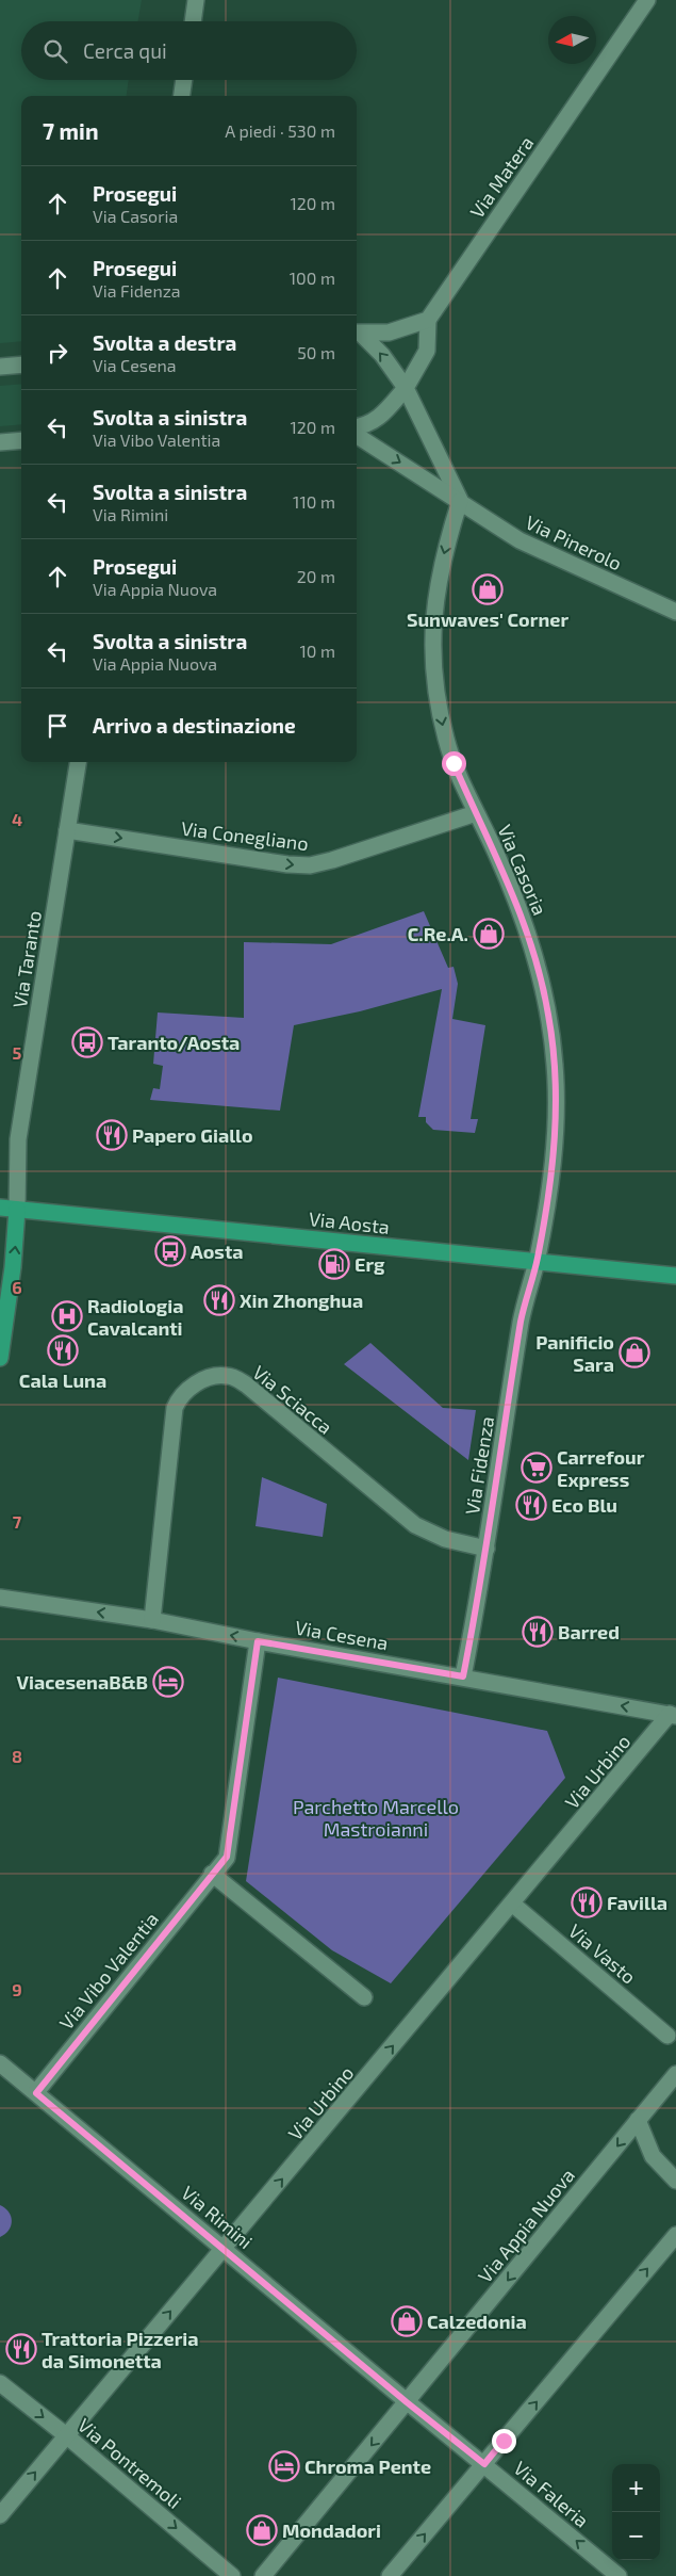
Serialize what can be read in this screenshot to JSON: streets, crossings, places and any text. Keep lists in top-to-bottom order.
{
  "streets": {
    "main road": ["Via Taranto", "Via Aosta"],
    "street": [
      "Via Matera",
      "Via Pinerolo",
      "Via Conegliano",
      "Via Casoria",
      "Via Sciacca",
      "Via Fidenza",
      "Via Cesena",
      "Via Urbino",
      "Via Vasto",
      "Via Vibo Valentia",
      "Via Rimini",
      "Via Appia Nuova",
      "Via Pontremoli",
      "Via Faleria"
    ]
  },
  "crossings": [
    ["Via Pinerolo", "Via Casoria"],
    ["Via Conegliano", "Via Casoria"],
    ["Via Conegliano", "Via Taranto"],
    ["Via Casoria", "Via Aosta"],
    ["Via Casoria", "Via Fidenza"],
    ["Via Taranto", "Via Aosta"],
    ["Via Aosta", "Via Fidenza"],
    ["Via Sciacca", "Via Fidenza"],
    ["Via Sciacca", "Via Cesena"],
    ["Via Fidenza", "Via Cesena"],
    ["Via Cesena", "Via Urbino"],
    ["Via Cesena", "Via Vibo Valentia"],
    ["Via Urbino", "Via Vasto"],
    ["Via Urbino", "Via Rimini"],
    ["Via Urbino", "Via Pontremoli"],
    ["Via Vibo Valentia", "Via Rimini"],
    ["Via Rimini", "Via Appia Nuova"]
  ],
  "one_way": [
    "Via Conegliano",
    "Via Casoria",
    "Via Cesena",
    "Via Urbino",
    "Via Pontremoli",
    "Via Faleria"
  ],
  "parks": ["Parchetto Marcello Mastroianni"],
  "places": {
    "shop": [
      "Sunwaves' Corner",
      "C.Re.A.",
      "Panificio Sara",
      "Calzedonia",
      "Mondadori"
    ],
    "bus stop": ["Taranto/Aosta", "Aosta"],
    "restaurant": [
      "Papero Giallo",
      "Xin Zhonghua",
      "Cala Luna",
      "Eco Blu",
      "Barred",
      "Favilla",
      "Trattoria Pizzeria da Simonetta"
    ],
    "fuel station": ["Erg"],
    "hospital": ["Radiologia Cavalcanti"],
    "supermarket": ["Carrefour Express"],
    "hotel": ["ViacesenaB&B", "Chroma Pente"]
  },
  "north": "left",
  "page": {
    "search": "Cerca qui",
    "heading": ["7 min", "A piedi · 530 m"],
    "list": [
      ["Prosegui", "Via Casoria", "120 m"],
      ["Prosegui", "Via Fidenza", "100 m"],
      ["Svolta a destra", "Via Cesena", "50 m"],
      ["Svolta a sinistra", "Via Vibo Valentia", "120 m"],
      ["Svolta a sinistra", "Via Rimini", "110 m"],
      ["Prosegui", "Via Appia Nuova", "20 m"],
      ["Svolta a sinistra", "Via Appia Nuova", "10 m"],
      "Arrivo a destinazione"
    ],
    "map_buttons": ["+", "−"]
  },
  "grid": {
    "rows": [
      "4",
      "5",
      "6",
      "7",
      "8",
      "9"
    ]
  }
}
